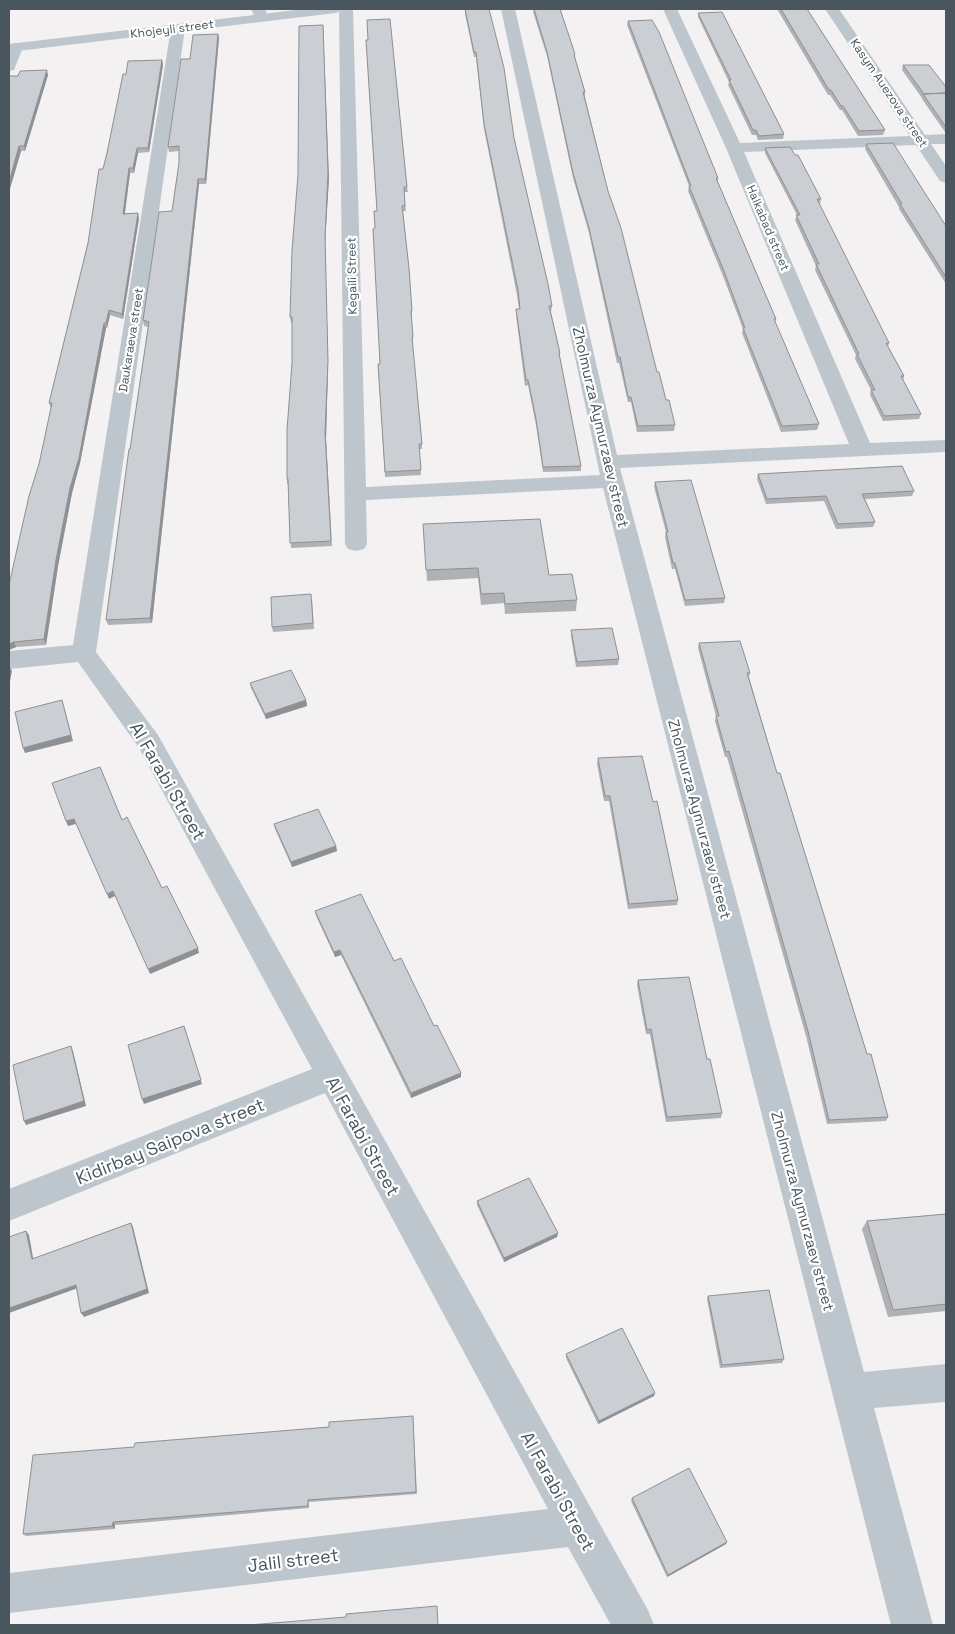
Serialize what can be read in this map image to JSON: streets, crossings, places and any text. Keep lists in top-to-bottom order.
{
  "streets": {
    "street": [
      "Khojeyli street",
      "Kasym Auezova street",
      "Halkabad street",
      "Kegaili Street",
      "Daukaraeva street",
      "Zholmurza Aymurzaev street",
      "Al Farabi Street",
      "Kidirbay Saipova street",
      "Jalil street"
    ]
  },
  "crossings": [
    ["Khojeyli street", "Daukaraeva street"],
    ["Daukaraeva street", "Al Farabi Street"],
    ["Al Farabi Street", "Kidirbay Saipova street"],
    ["Al Farabi Street", "Jalil street"]
  ]
}
